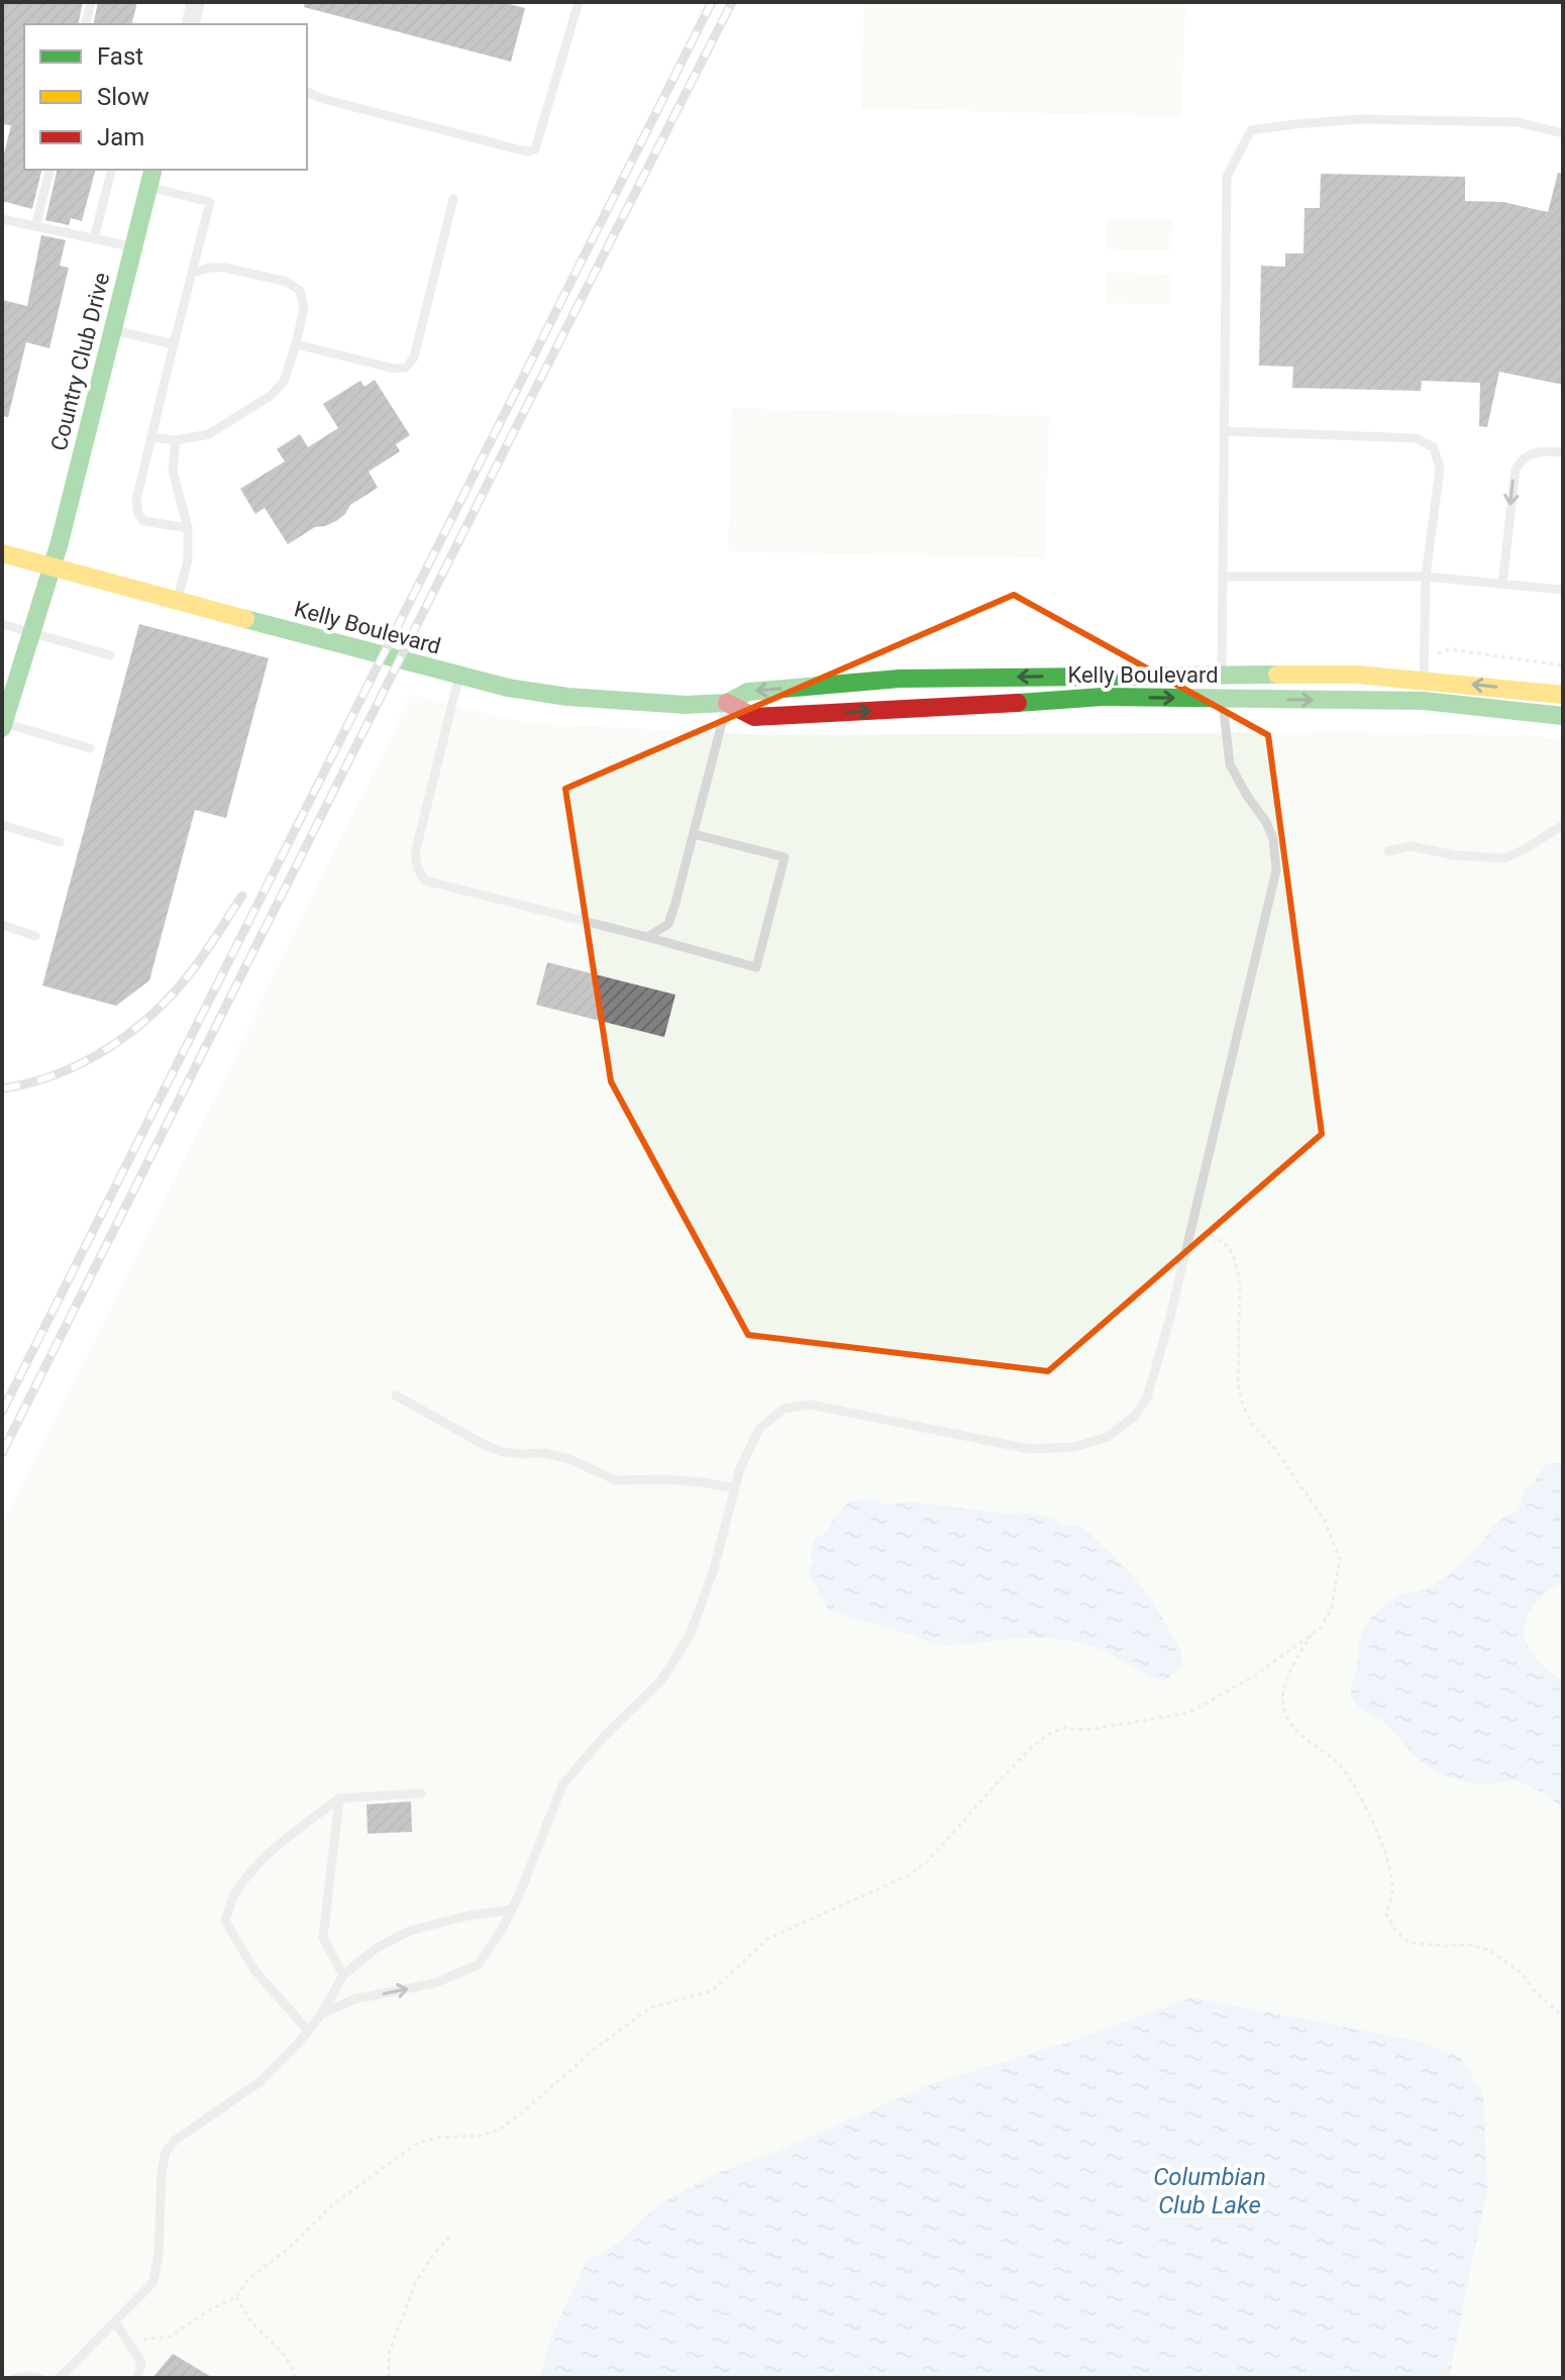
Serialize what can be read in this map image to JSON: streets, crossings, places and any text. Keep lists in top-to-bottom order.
{
  "streets": {
    "street": ["Country Club Drive", "Kelly Boulevard"]
  },
  "crossings": [
    ["Country Club Drive", "Kelly Boulevard"]
  ],
  "water": ["Columbian Club Lake"],
  "legend": ["Fast", "Slow", "Jam"]
}
